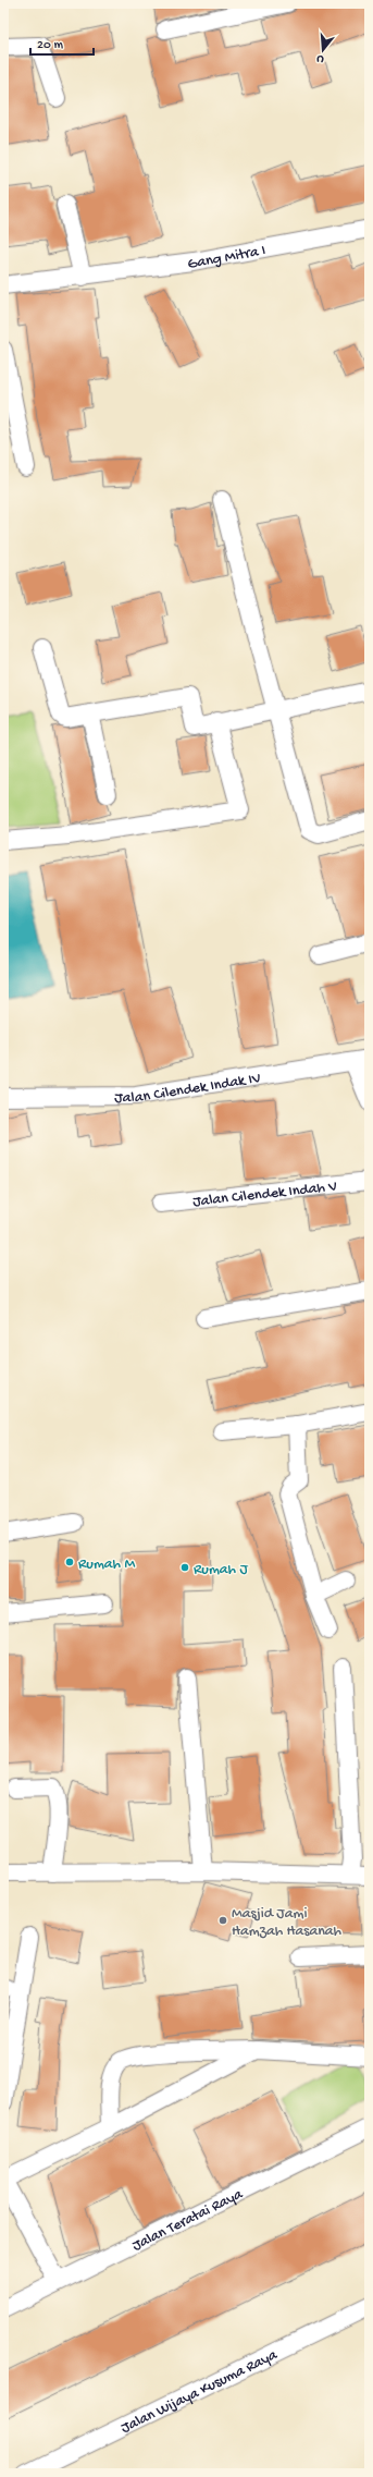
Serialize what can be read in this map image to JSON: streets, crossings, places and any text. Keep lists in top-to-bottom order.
{
  "streets": {
    "street": [
      "Gang Mitra I",
      "Jalan Cilendek Indak IV",
      "Jalan Cilendek Indah V",
      "Jalan Teratai Raya",
      "Jalan Wijaya Kusuma Raya"
    ]
  },
  "places": ["Rumah M", "Rumah J", "Masjid Jami Hamzah Hasanah"],
  "scale_bar": "20 m",
  "north": "bottom"
}
